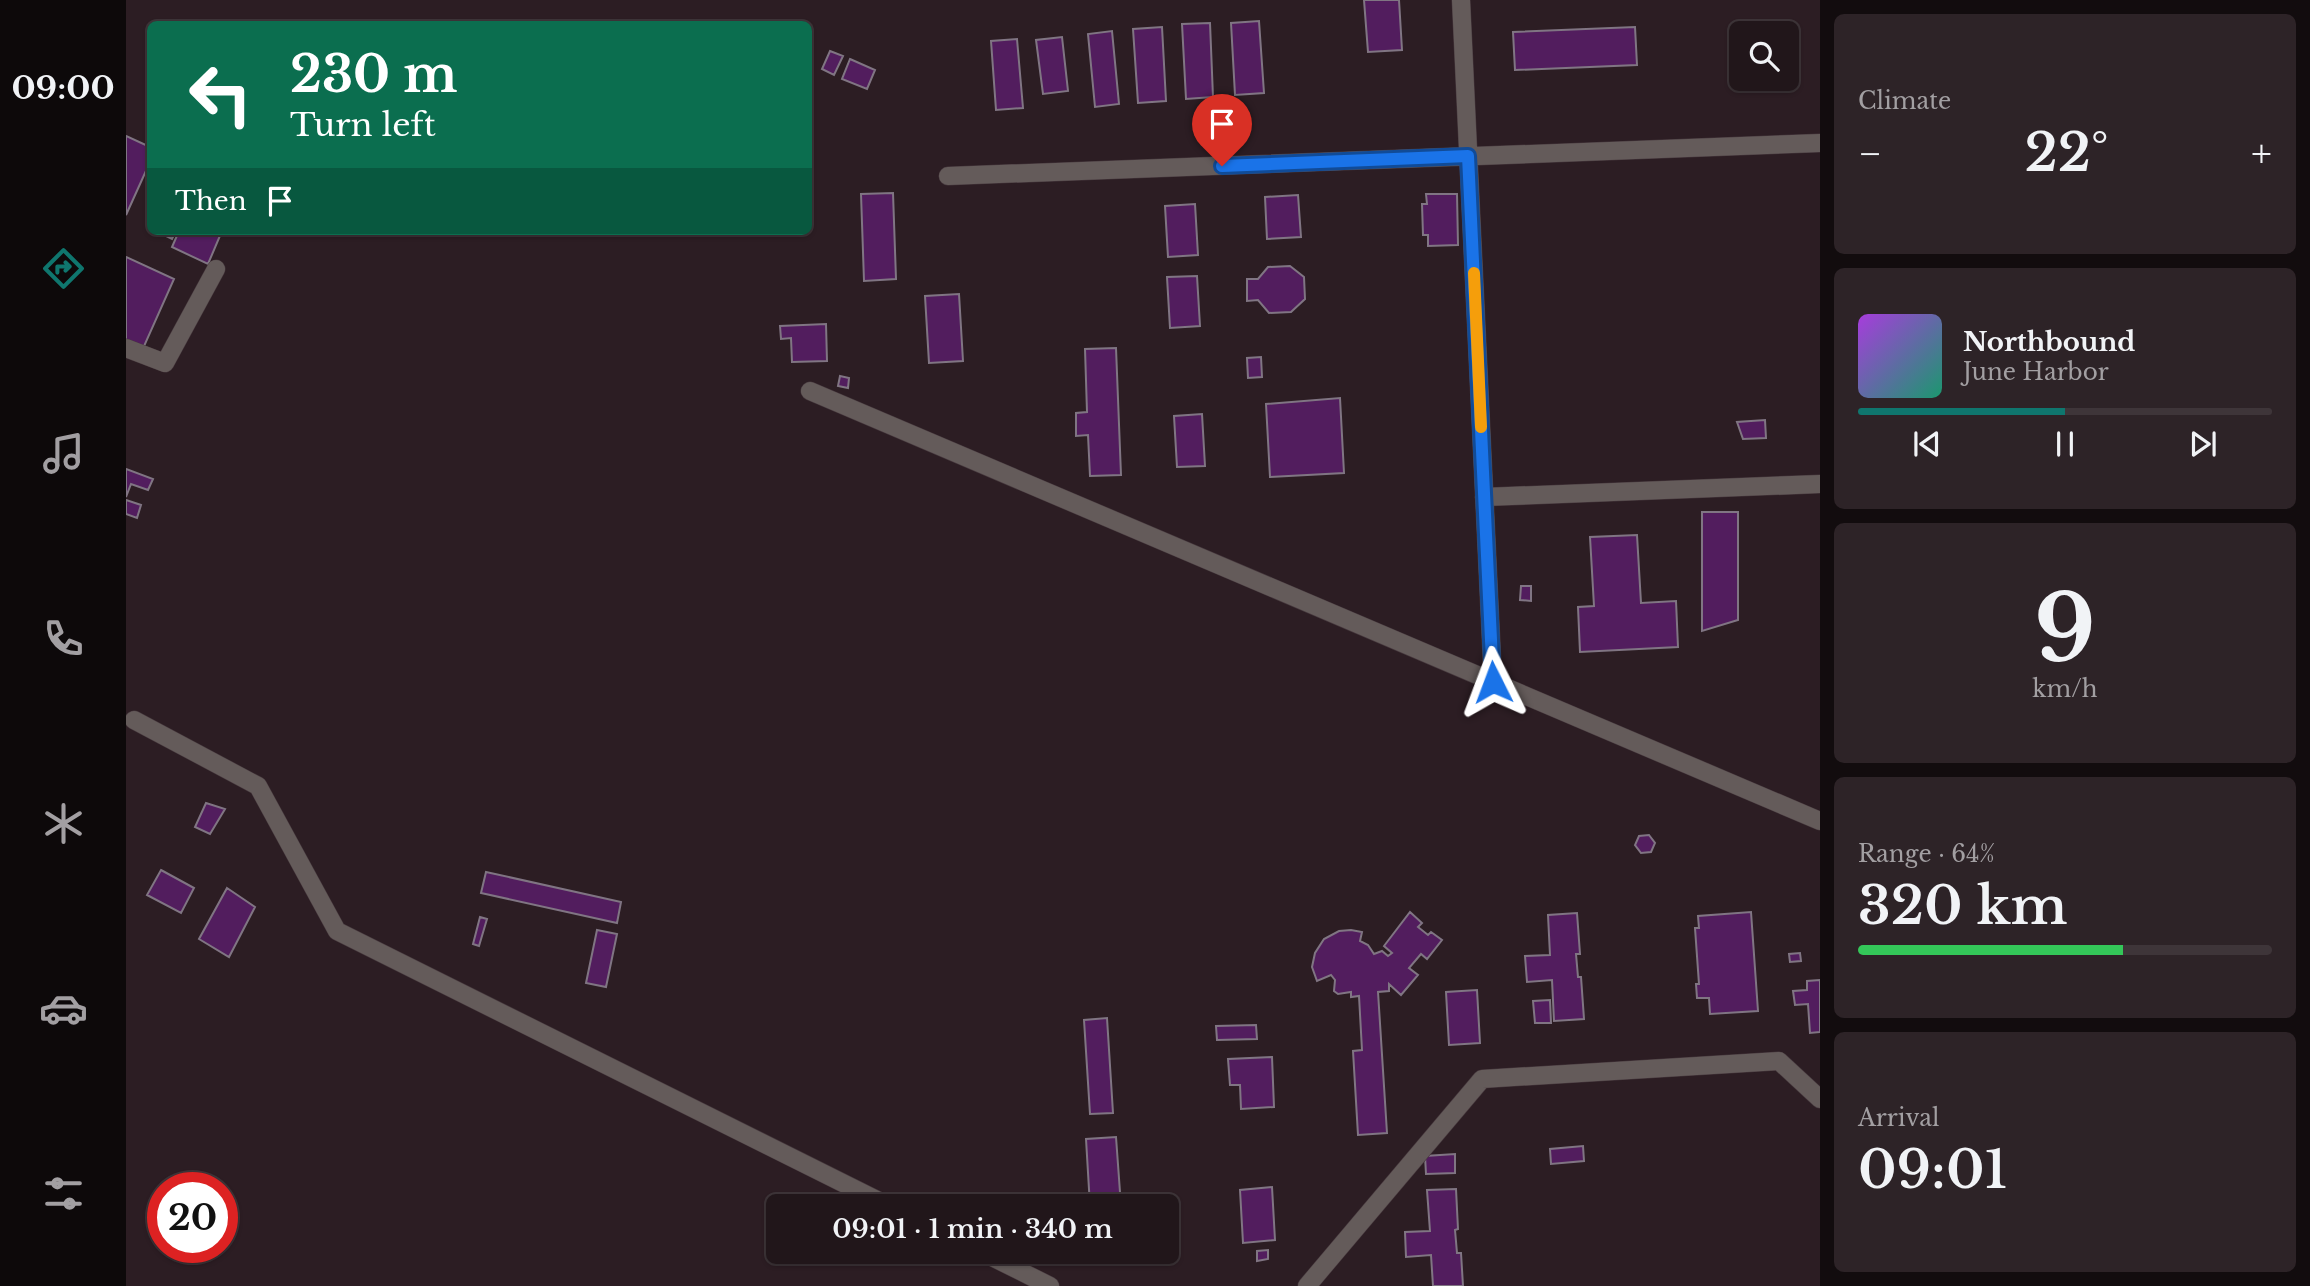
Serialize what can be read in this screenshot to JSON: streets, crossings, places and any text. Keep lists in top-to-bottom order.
{
  "page": {
    "tabs": "09:00",
    "tile": [
      "Climate",
      ["9", "km/h"],
      ["Range · 64%", "320 km"],
      ["Arrival", "09:01"]
    ],
    "turn": ["230 m", "Turn left"],
    "heat": ["−", "22°", "+"],
    "then": "Then",
    "song": ["Northbound", "June Harbor"],
    "limit": "20",
    "trip": "09:01 · 1 min · 340 m"
  }
}
